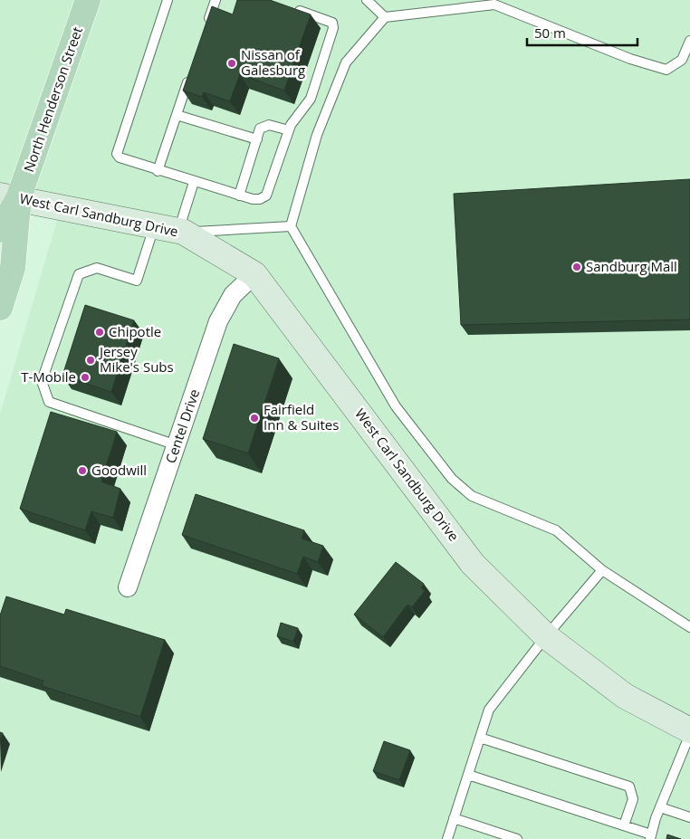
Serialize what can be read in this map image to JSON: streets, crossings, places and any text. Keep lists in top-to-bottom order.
{
  "streets": {
    "main road": ["North Henderson Street"],
    "street": ["West Carl Sandburg Drive", "Centel Drive"]
  },
  "crossings": [
    ["North Henderson Street", "West Carl Sandburg Drive"],
    ["West Carl Sandburg Drive", "Centel Drive"]
  ],
  "places": [
    "Nissan of Galesburg",
    "Sandburg Mall",
    "Chipotle",
    "Jersey Mike's Subs",
    "T-Mobile",
    "Fairfield Inn & Suites",
    "Goodwill"
  ],
  "scale_bar": "50 m"
}
